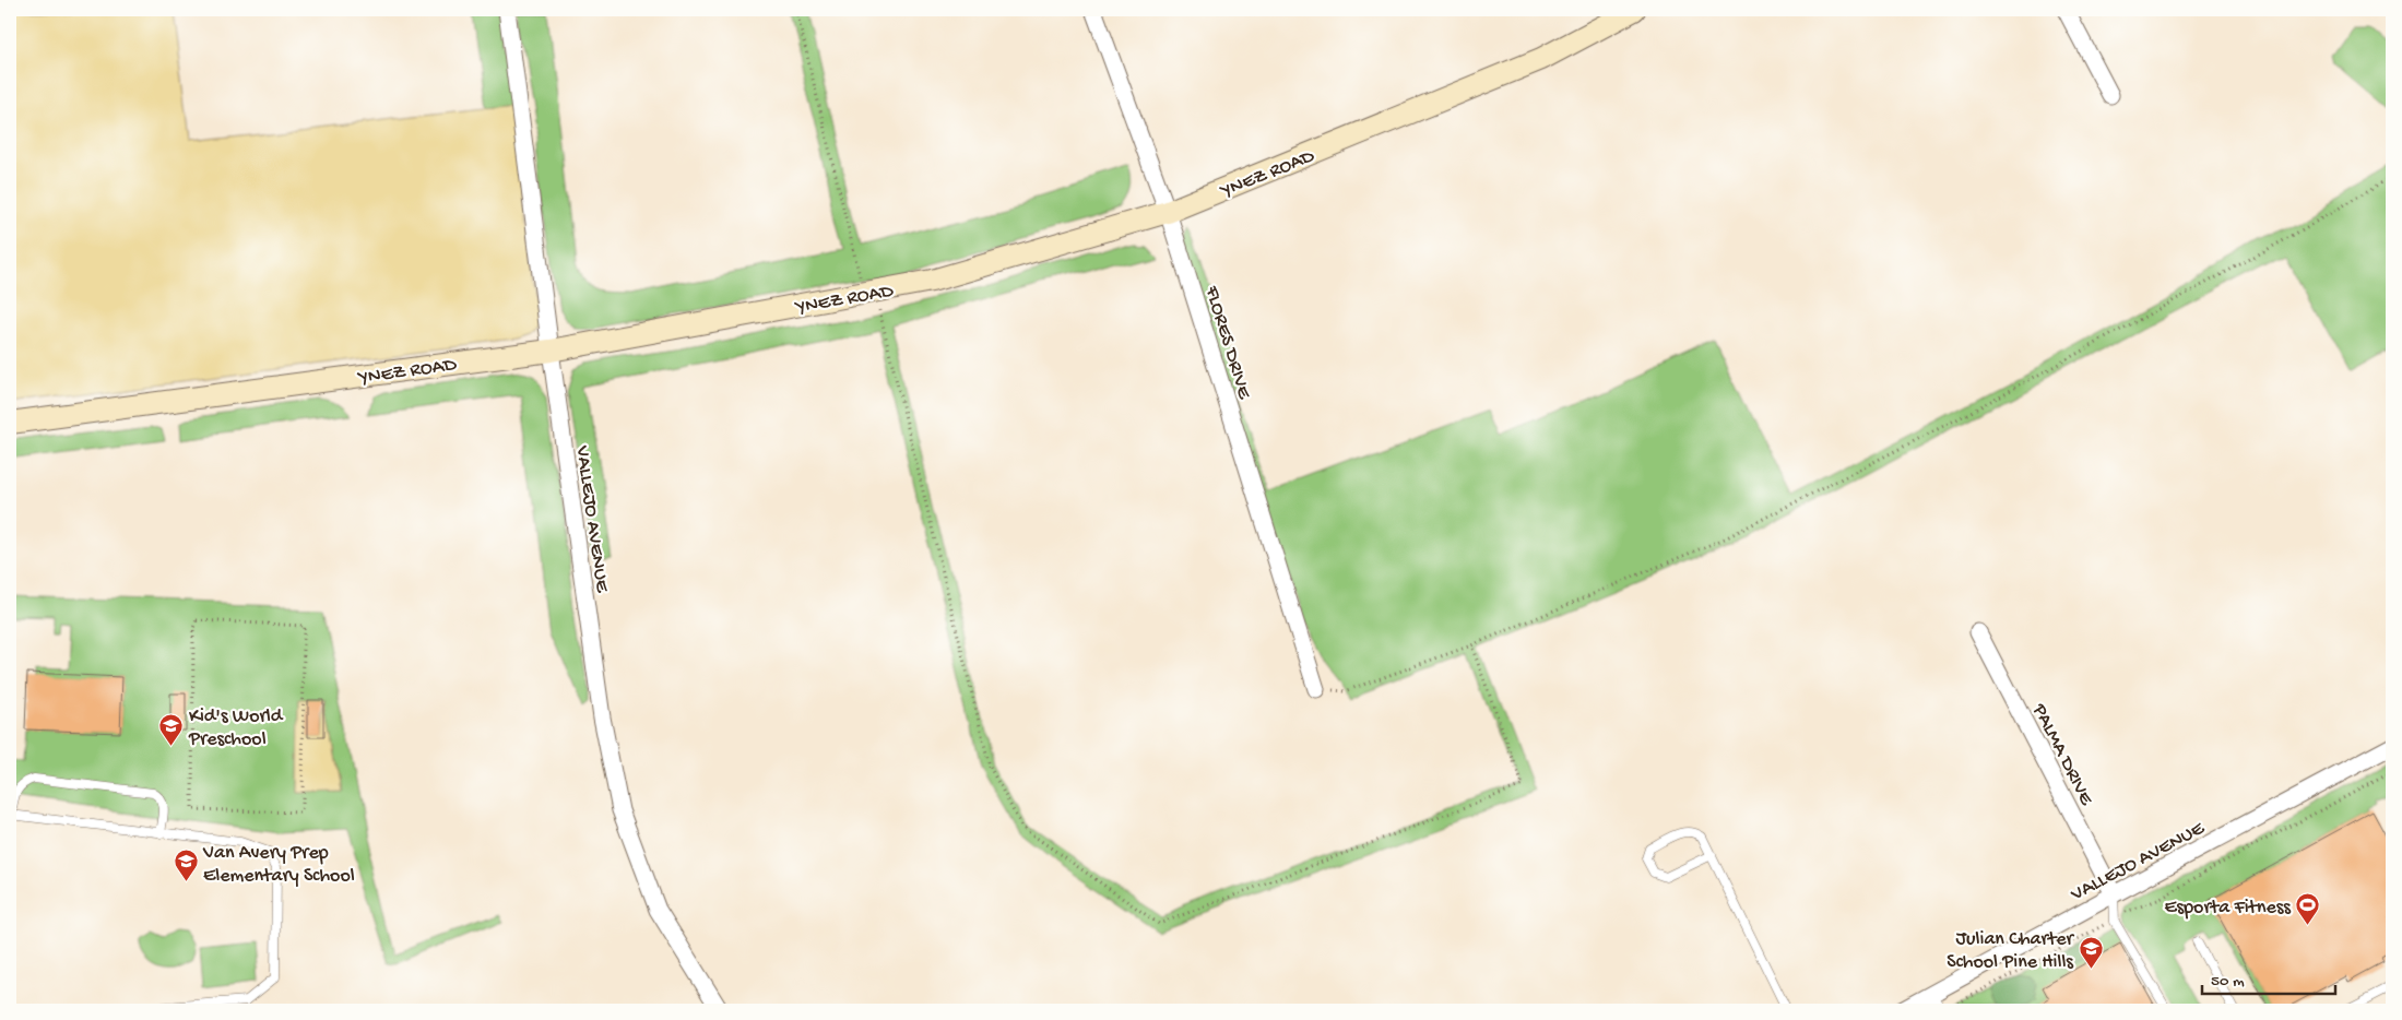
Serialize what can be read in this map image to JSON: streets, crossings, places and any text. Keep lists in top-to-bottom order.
{
  "streets": {
    "main road": ["YNEZ ROAD"],
    "street": ["FLORES DRIVE", "VALLEJO AVENUE", "PALMA DRIVE"]
  },
  "crossings": [
    ["YNEZ ROAD", "FLORES DRIVE"],
    ["YNEZ ROAD", "VALLEJO AVENUE"],
    ["VALLEJO AVENUE", "PALMA DRIVE"]
  ],
  "places": {
    "school or university": ["Kid's World Preschool", "Van Avery Prep Elementary School", "Julian Charter School Pine Hills"],
    "sports": ["Esporta Fitness"]
  },
  "scale_bar": "50 m"
}
